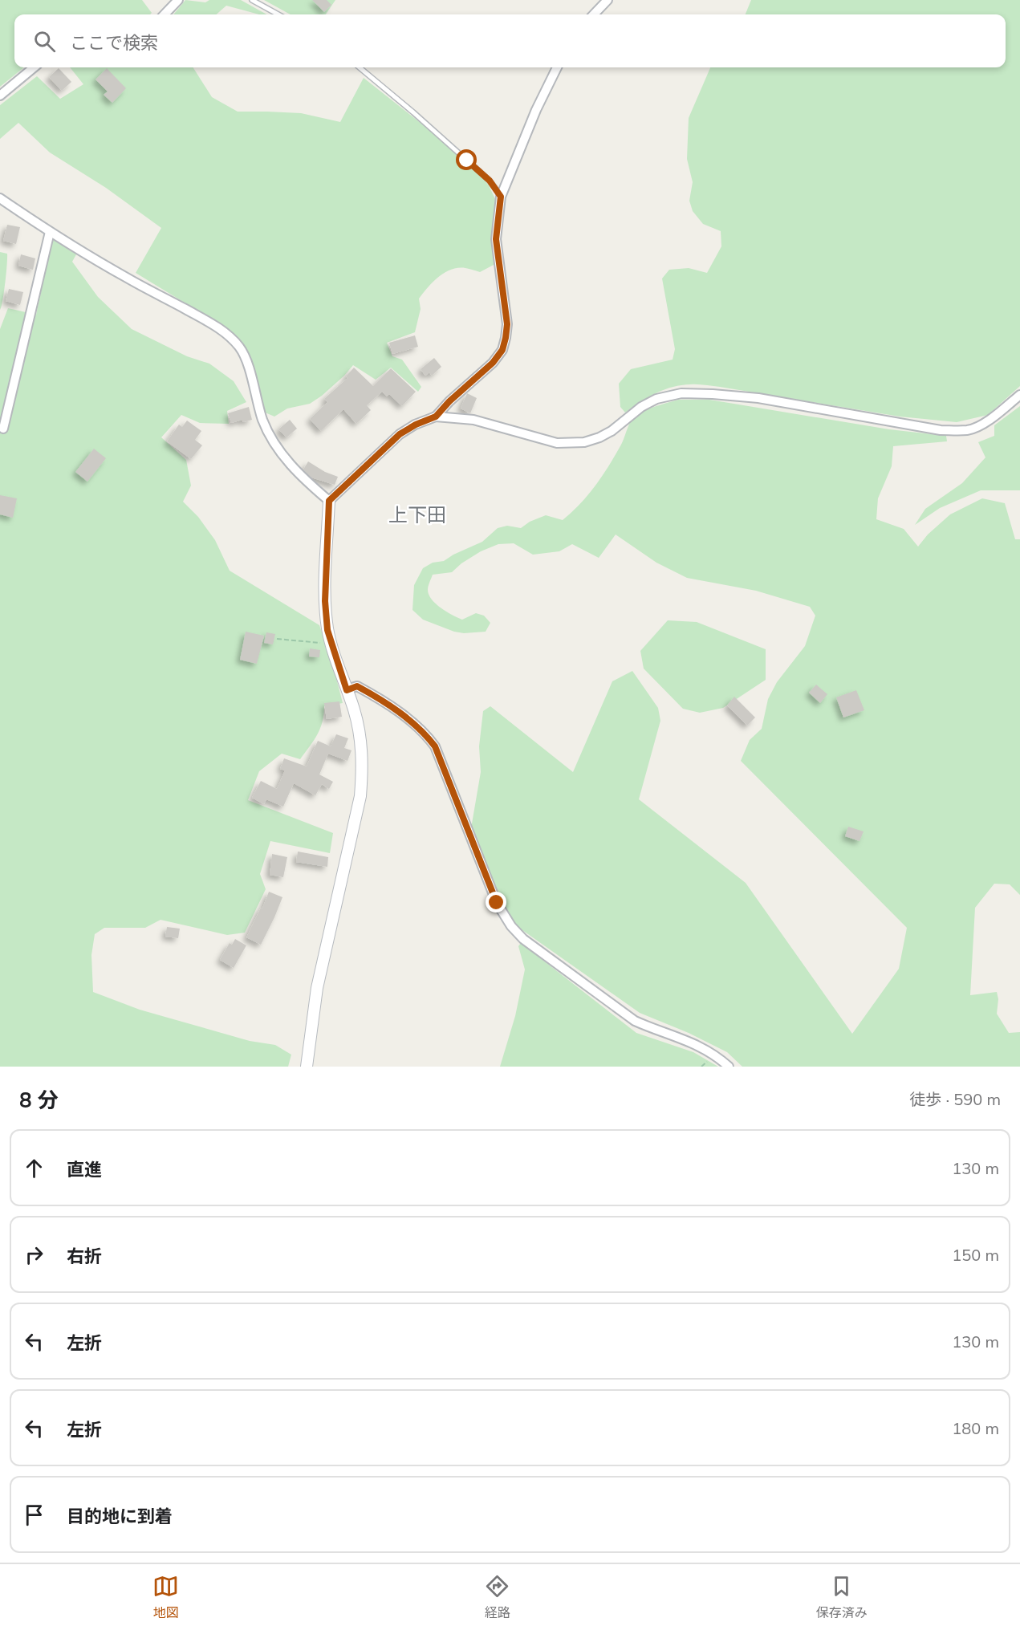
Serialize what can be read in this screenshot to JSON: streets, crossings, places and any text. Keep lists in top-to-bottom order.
{
  "districts": ["上下田"],
  "page": {
    "search": "ここで検索",
    "heading": ["8 分", "徒歩 · 590 m"],
    "list": [
      ["直進", "130 m"],
      ["右折", "150 m"],
      ["左折", "130 m"],
      ["左折", "180 m"],
      "目的地に到着"
    ],
    "nav": ["地図", "経路", "保存済み"]
  }
}
